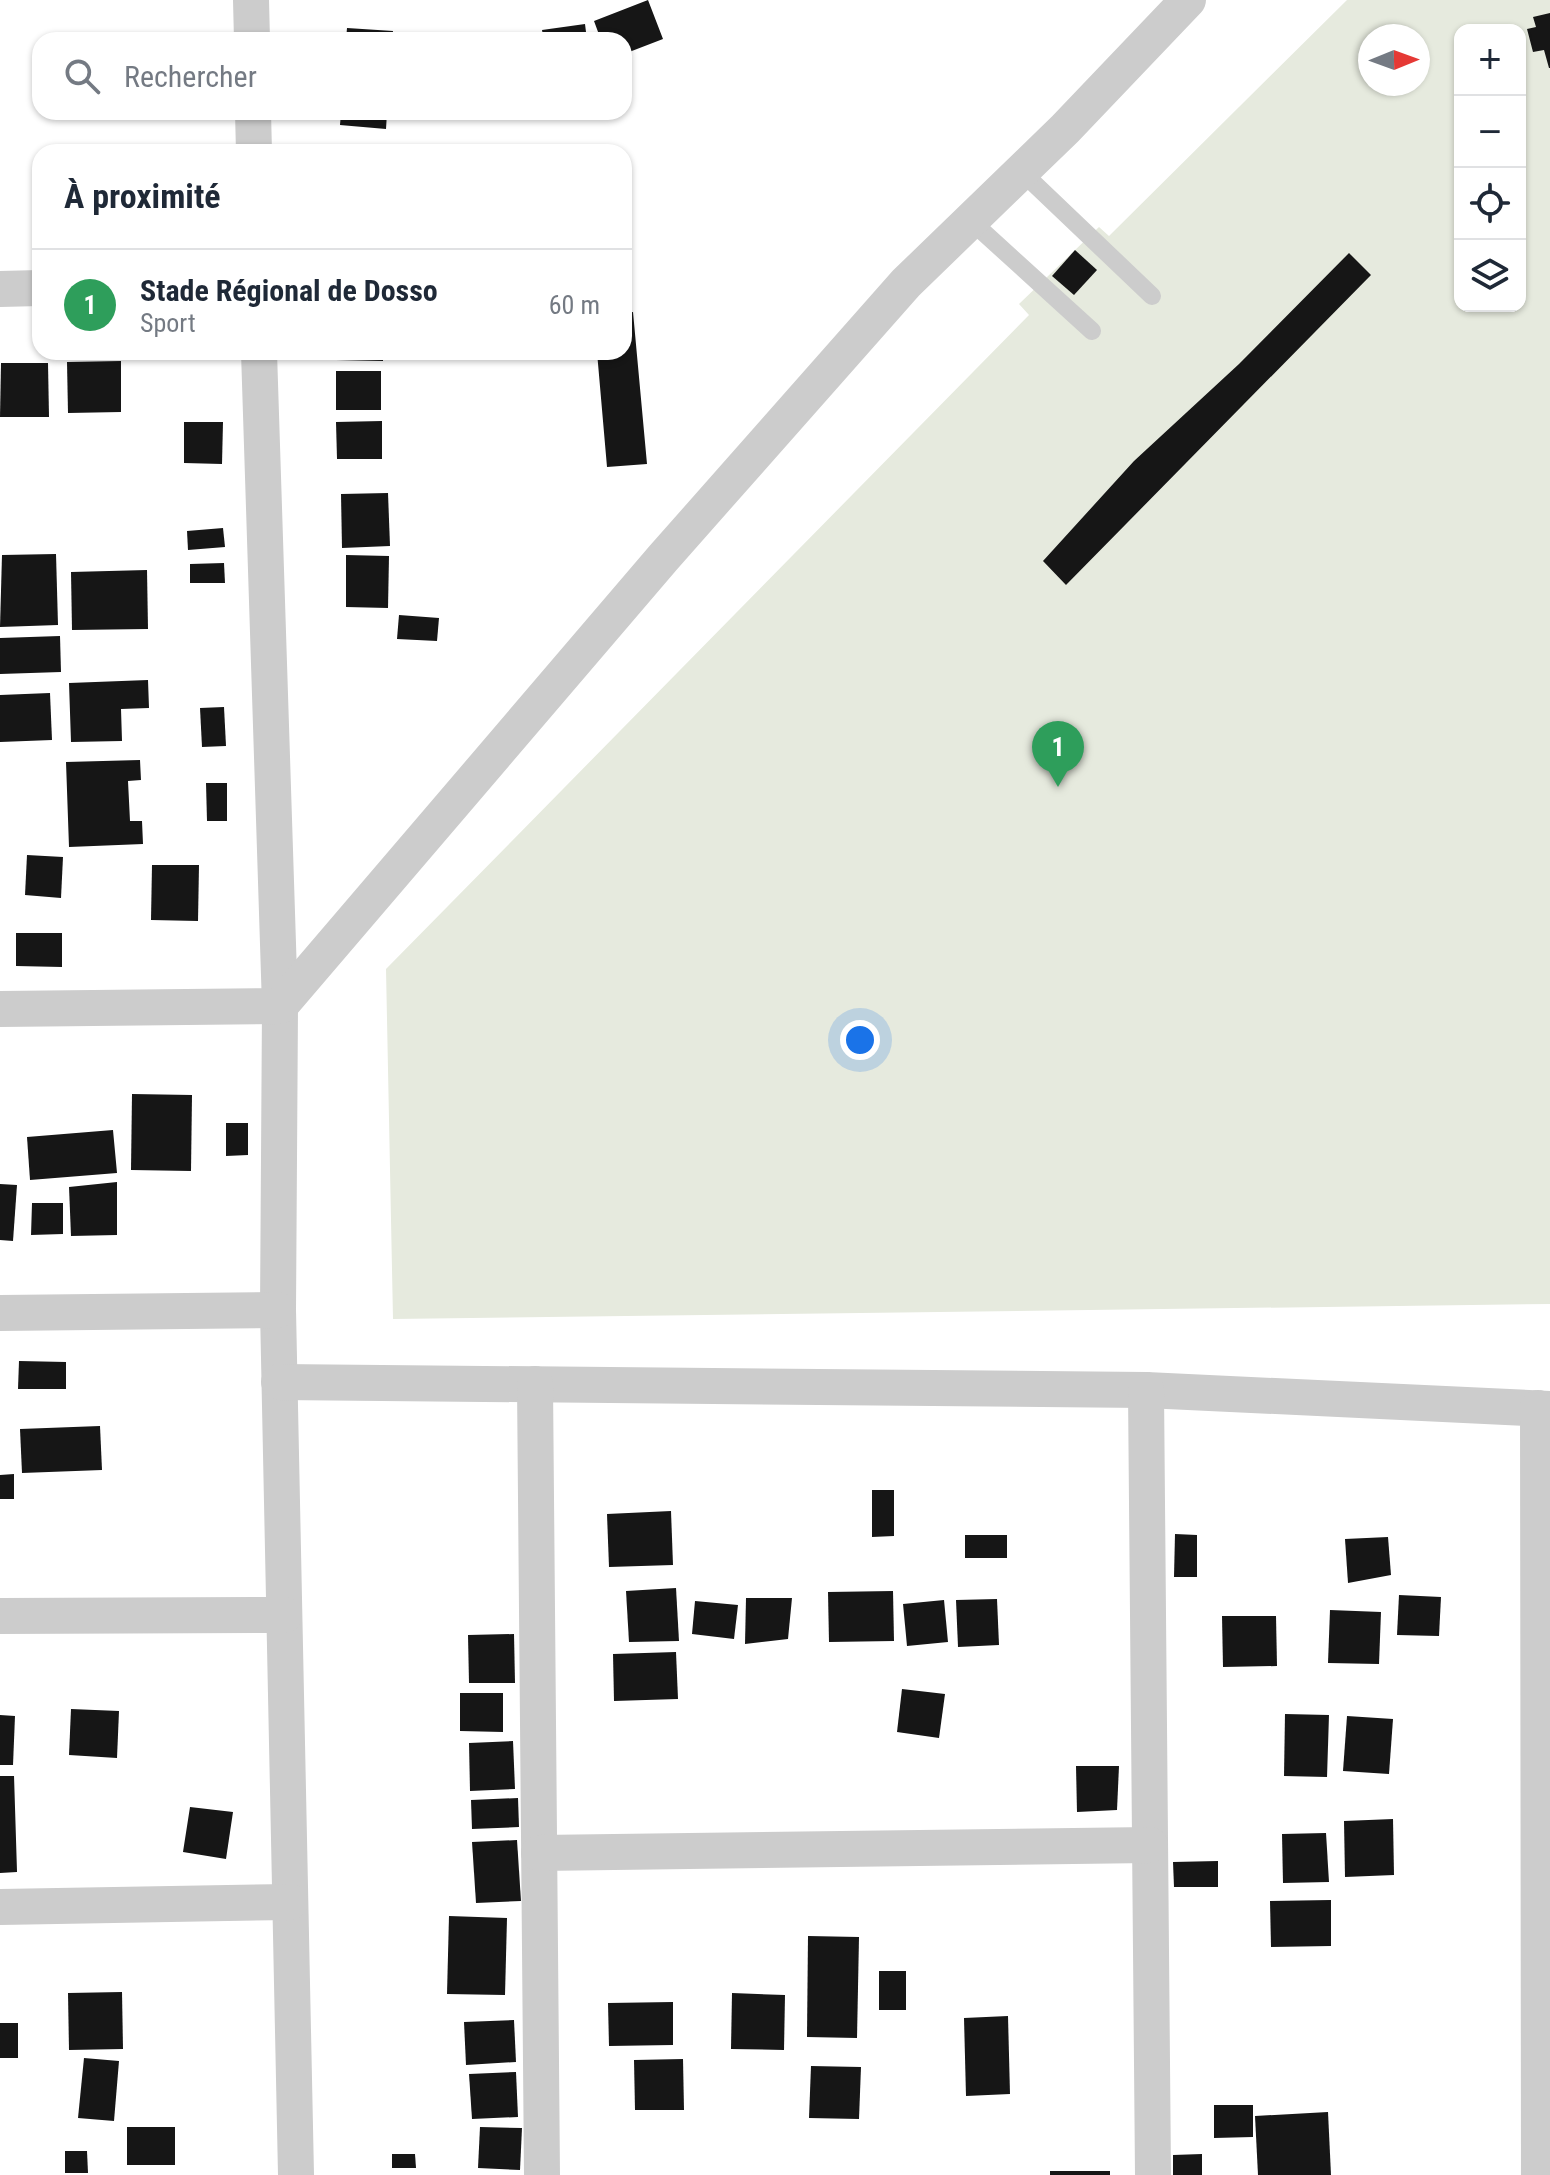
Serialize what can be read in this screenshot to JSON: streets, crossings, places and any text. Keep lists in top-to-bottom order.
{
  "north": "right",
  "page": {
    "map_buttons": ["+", "−"],
    "search": "Rechercher",
    "heading": "À proximité",
    "list": [
      {
        "mark": "1",
        "name": "Stade Régional de Dosso",
        "note": "Sport",
        "value": "60 m"
      }
    ],
    "pins": "1"
  }
}
